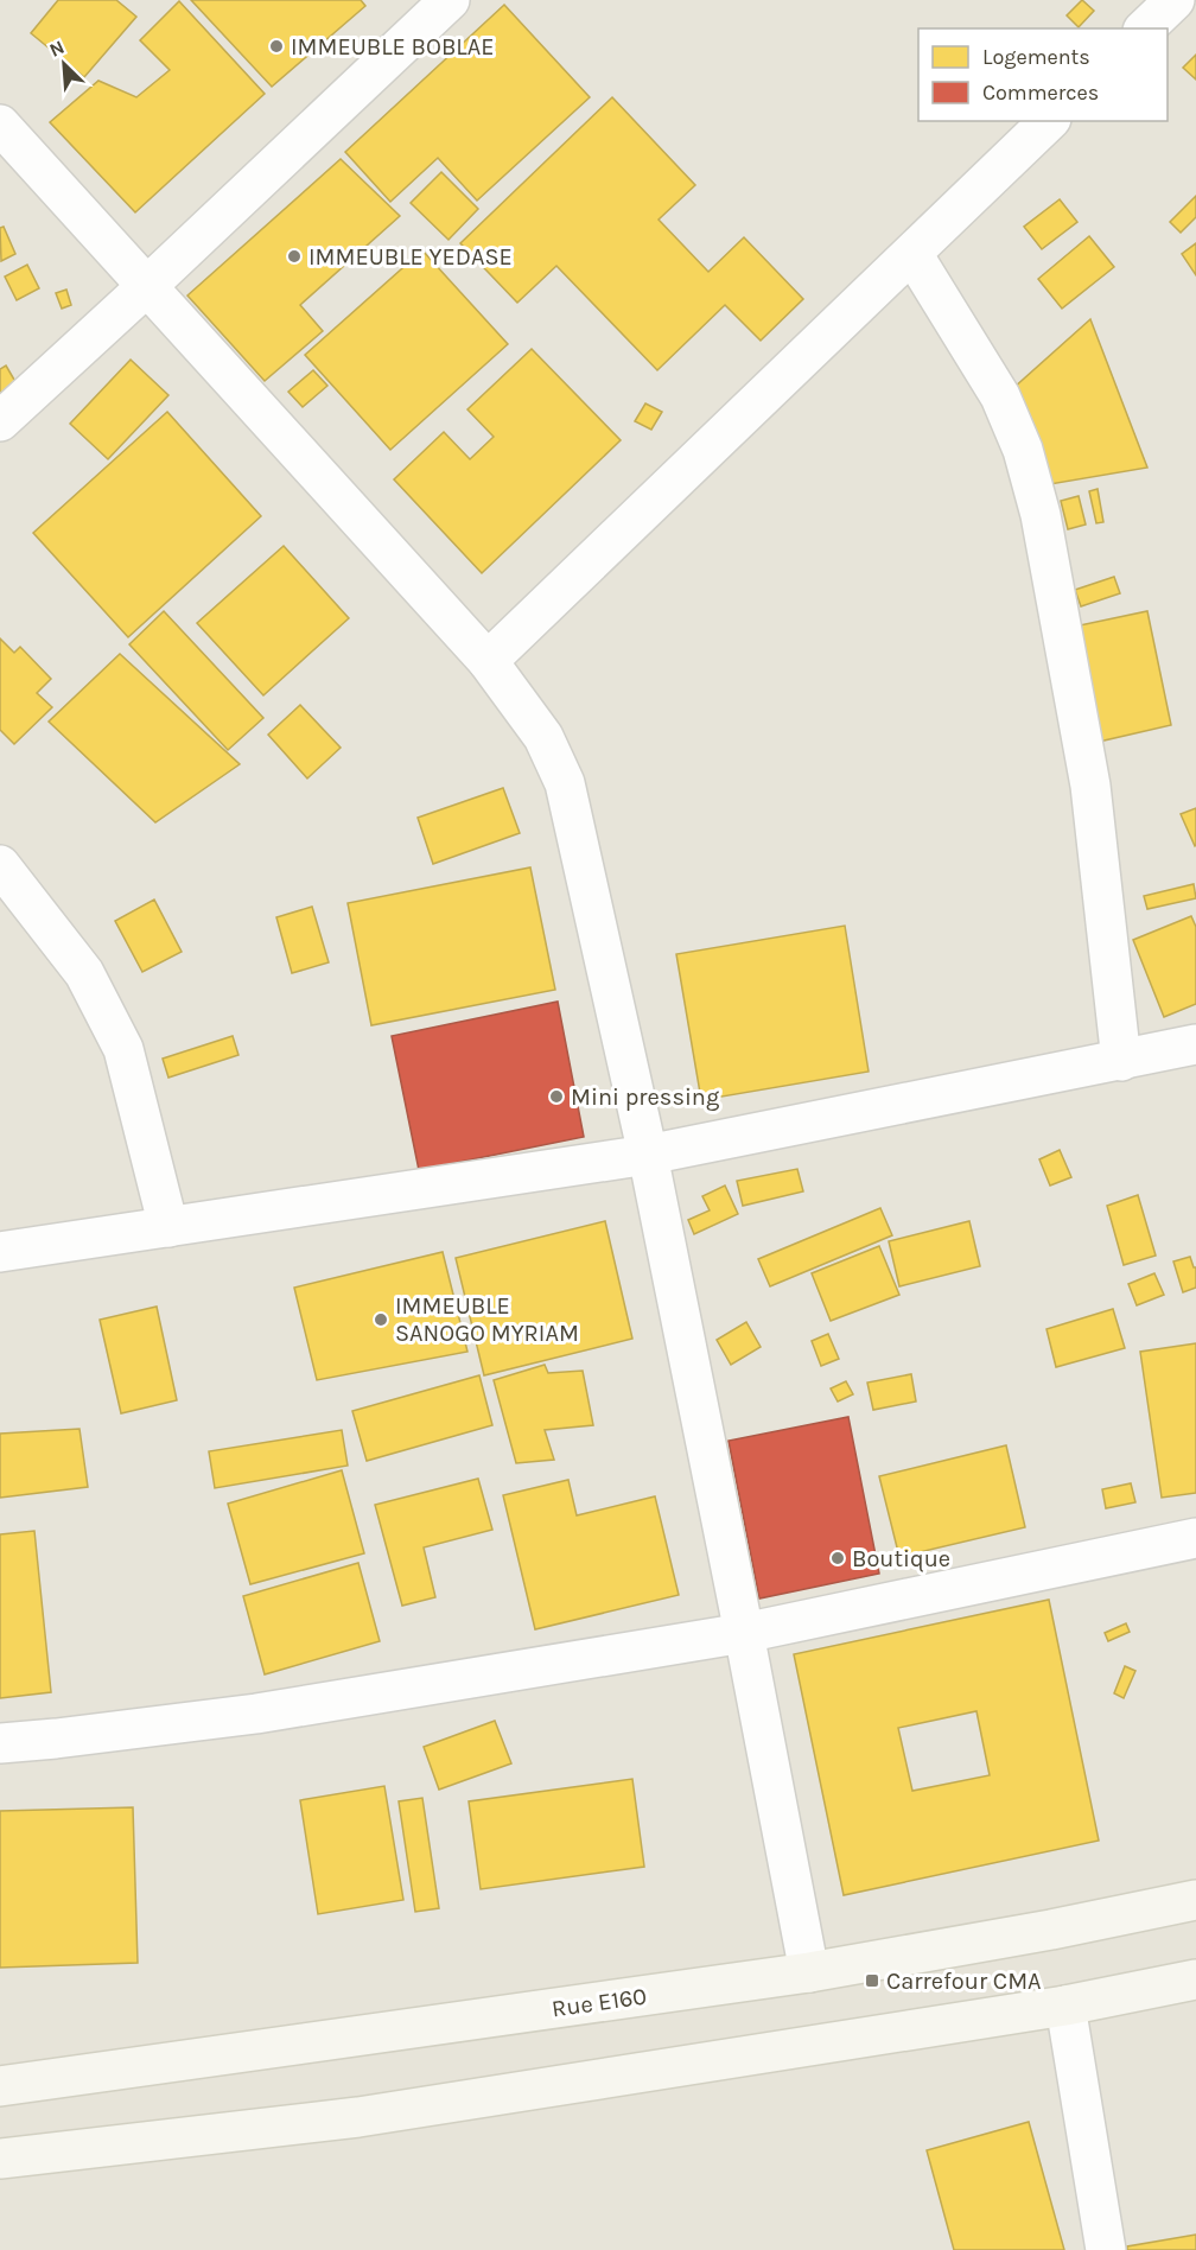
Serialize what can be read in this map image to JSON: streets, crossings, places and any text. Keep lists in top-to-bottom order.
{
  "streets": {
    "street": ["Rue E160"]
  },
  "places": {
    "other": [
      "IMMEUBLE BOBLAE",
      "IMMEUBLE YEDASE",
      "Mini pressing",
      "IMMEUBLE SANOGO MYRIAM",
      "Boutique"
    ],
    "transit": ["Carrefour CMA"]
  },
  "legend": ["Logements", "Commerces"],
  "north": "top left"
}
